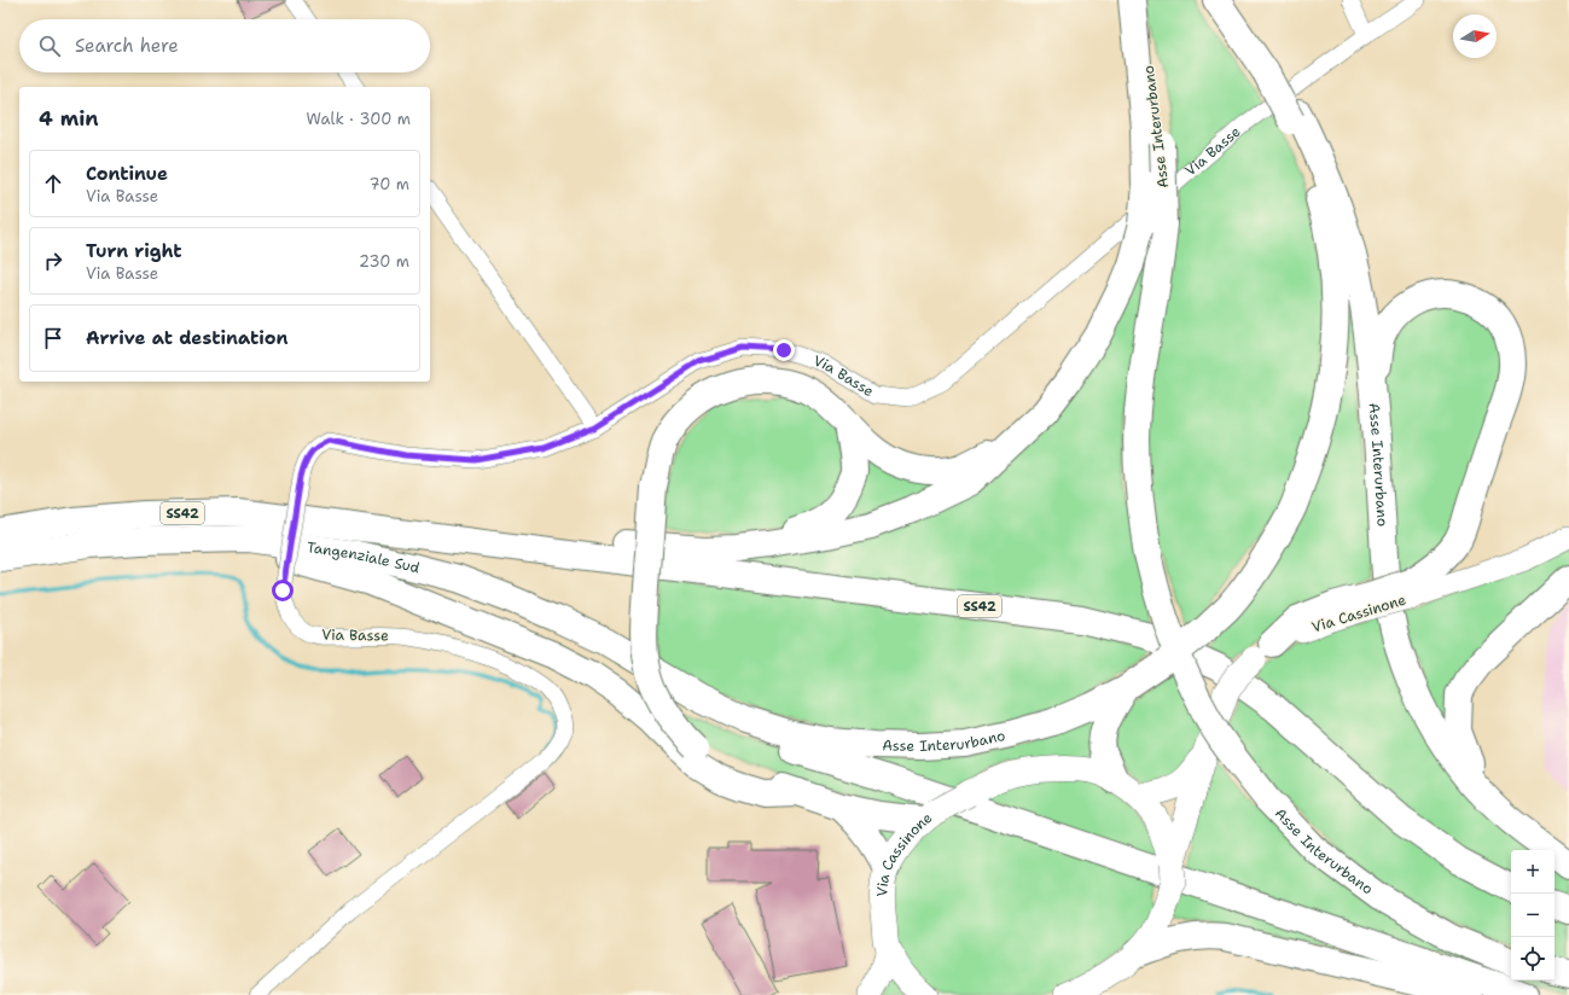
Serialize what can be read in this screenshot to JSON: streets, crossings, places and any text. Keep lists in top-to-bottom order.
{
  "streets": {
    "highway": ["Asse Interurbano", "SS42", "Tangenziale Sud"],
    "main road": ["Via Cassinone"],
    "street": ["Via Basse"]
  },
  "crossings": [
    ["Asse Interurbano", "SS42"],
    ["Asse Interurbano", "Tangenziale Sud"],
    ["SS42", "Tangenziale Sud"]
  ],
  "north": "right",
  "page": {
    "search": "Search here",
    "heading": ["4 min", "Walk · 300 m"],
    "list": [
      ["Continue", "Via Basse", "70 m"],
      ["Turn right", "Via Basse", "230 m"],
      "Arrive at destination"
    ],
    "map_buttons": ["+", "−"]
  }
}
